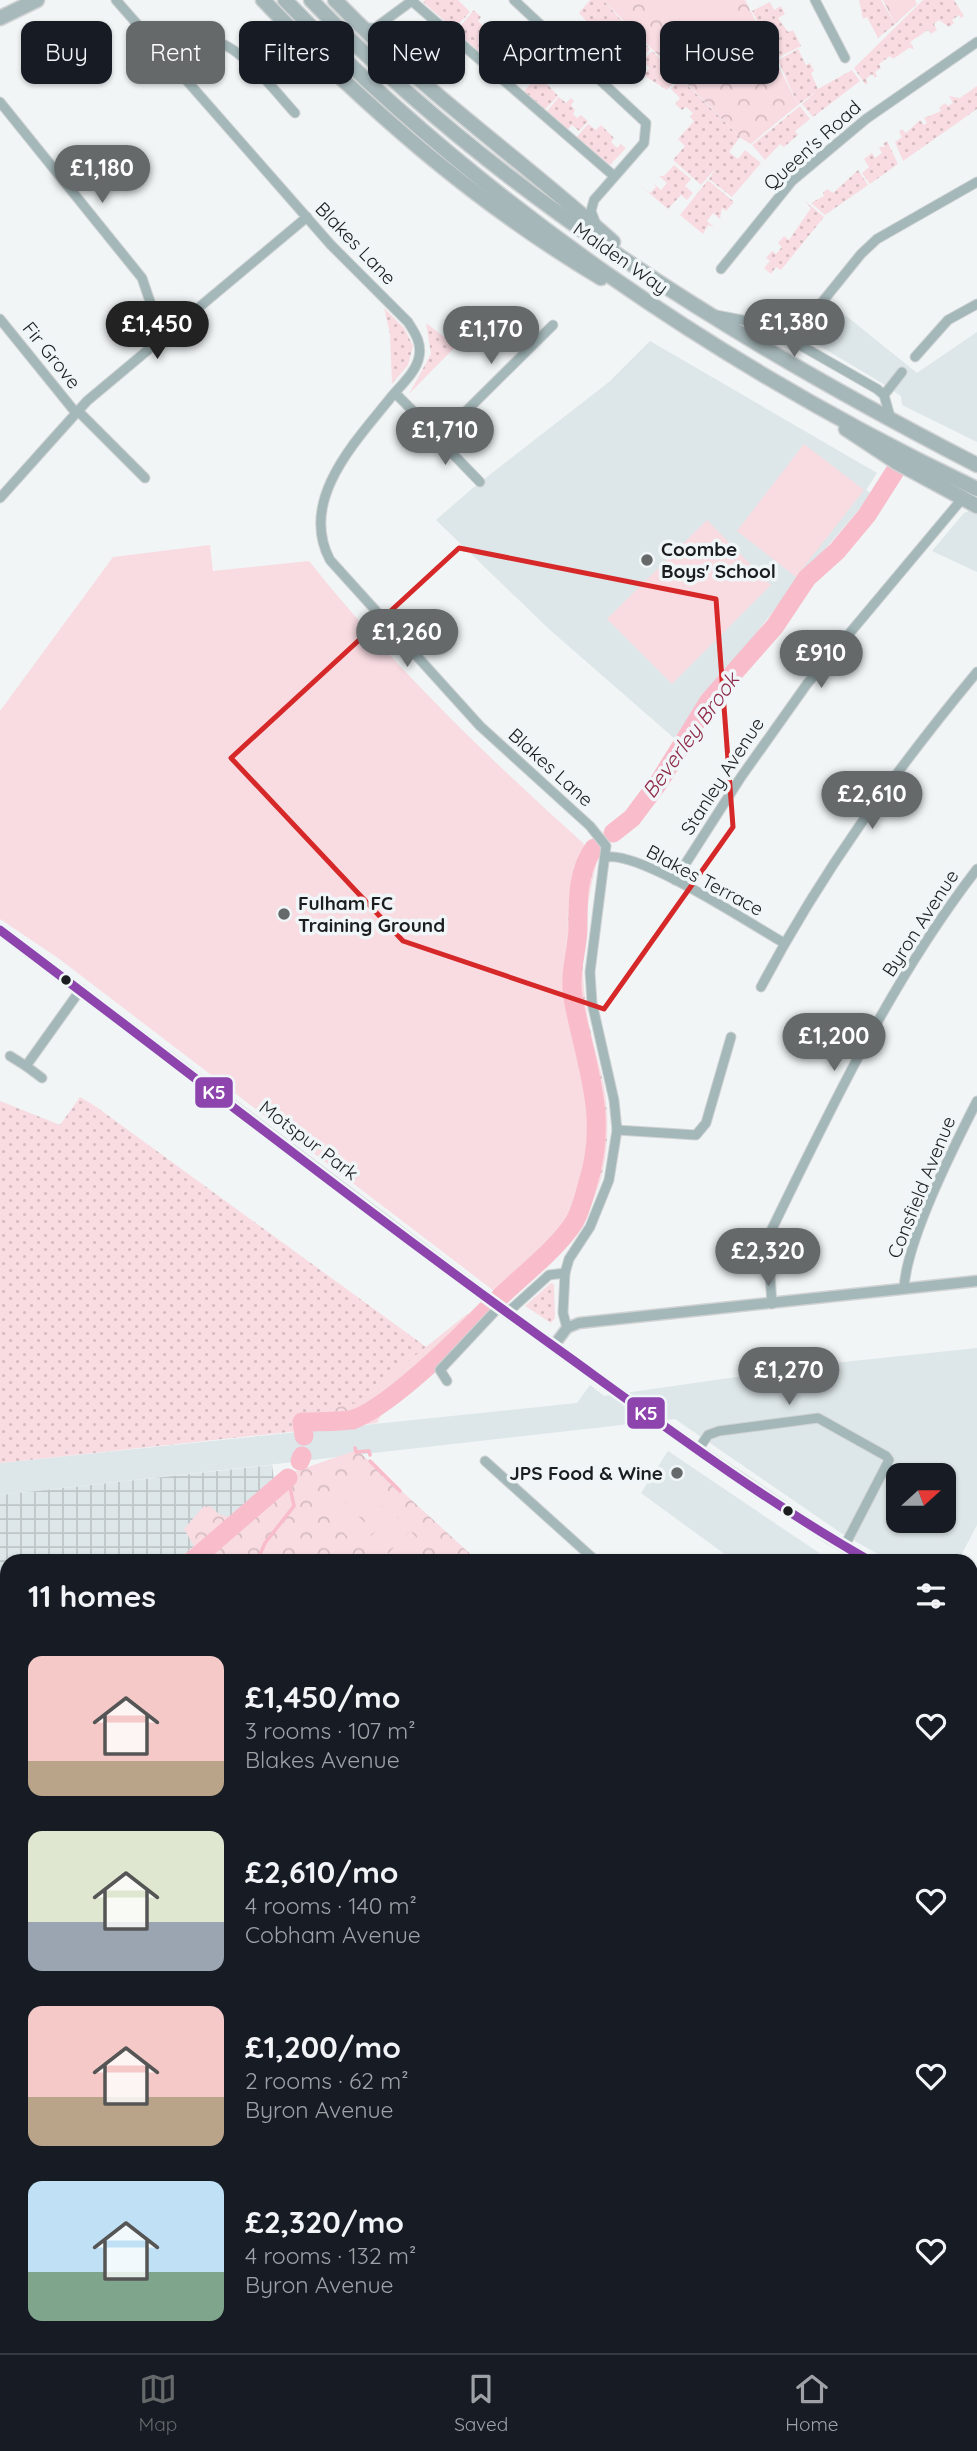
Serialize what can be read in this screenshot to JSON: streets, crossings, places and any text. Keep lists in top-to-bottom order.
{
  "streets": {
    "highway": ["Malden Way"],
    "street": [
      "Queen's Road",
      "Blakes Lane",
      "Fir Grove",
      "Stanley Avenue",
      "Blakes Terrace",
      "Byron Avenue",
      "Motspur Park",
      "Consfield Avenue"
    ]
  },
  "crossings": [
    ["Blakes Lane", "Blakes Terrace"],
    ["Stanley Avenue", "Blakes Terrace"]
  ],
  "water": ["Beverley Brook"],
  "places": ["Coombe Boys' School", "Fulham FC Training Ground", "JPS Food & Wine"],
  "lines": ["transit line K5"],
  "north": "right",
  "page": {
    "chip": [
      "Buy",
      "Rent",
      "Filters",
      "New",
      "Apartment",
      "House"
    ],
    "price": [
      "£1,180",
      "£1,380",
      "£1,450",
      "£1,170",
      "£1,710",
      "£1,260",
      "£910",
      "£2,610",
      "£1,200",
      "£2,320",
      "£1,270"
    ],
    "heading": "11 homes",
    "list": [
      {
        "name": "£1,450/mo",
        "note": "3 rooms · 107 m² · Blakes Avenue"
      },
      {
        "name": "£2,610/mo",
        "note": "4 rooms · 140 m² · Cobham Avenue"
      },
      {
        "name": "£1,200/mo",
        "note": "2 rooms · 62 m² · Byron Avenue"
      },
      {
        "name": "£2,320/mo",
        "note": "4 rooms · 132 m² · Byron Avenue"
      }
    ],
    "tabs": ["Map", "Saved", "Home"]
  }
}
